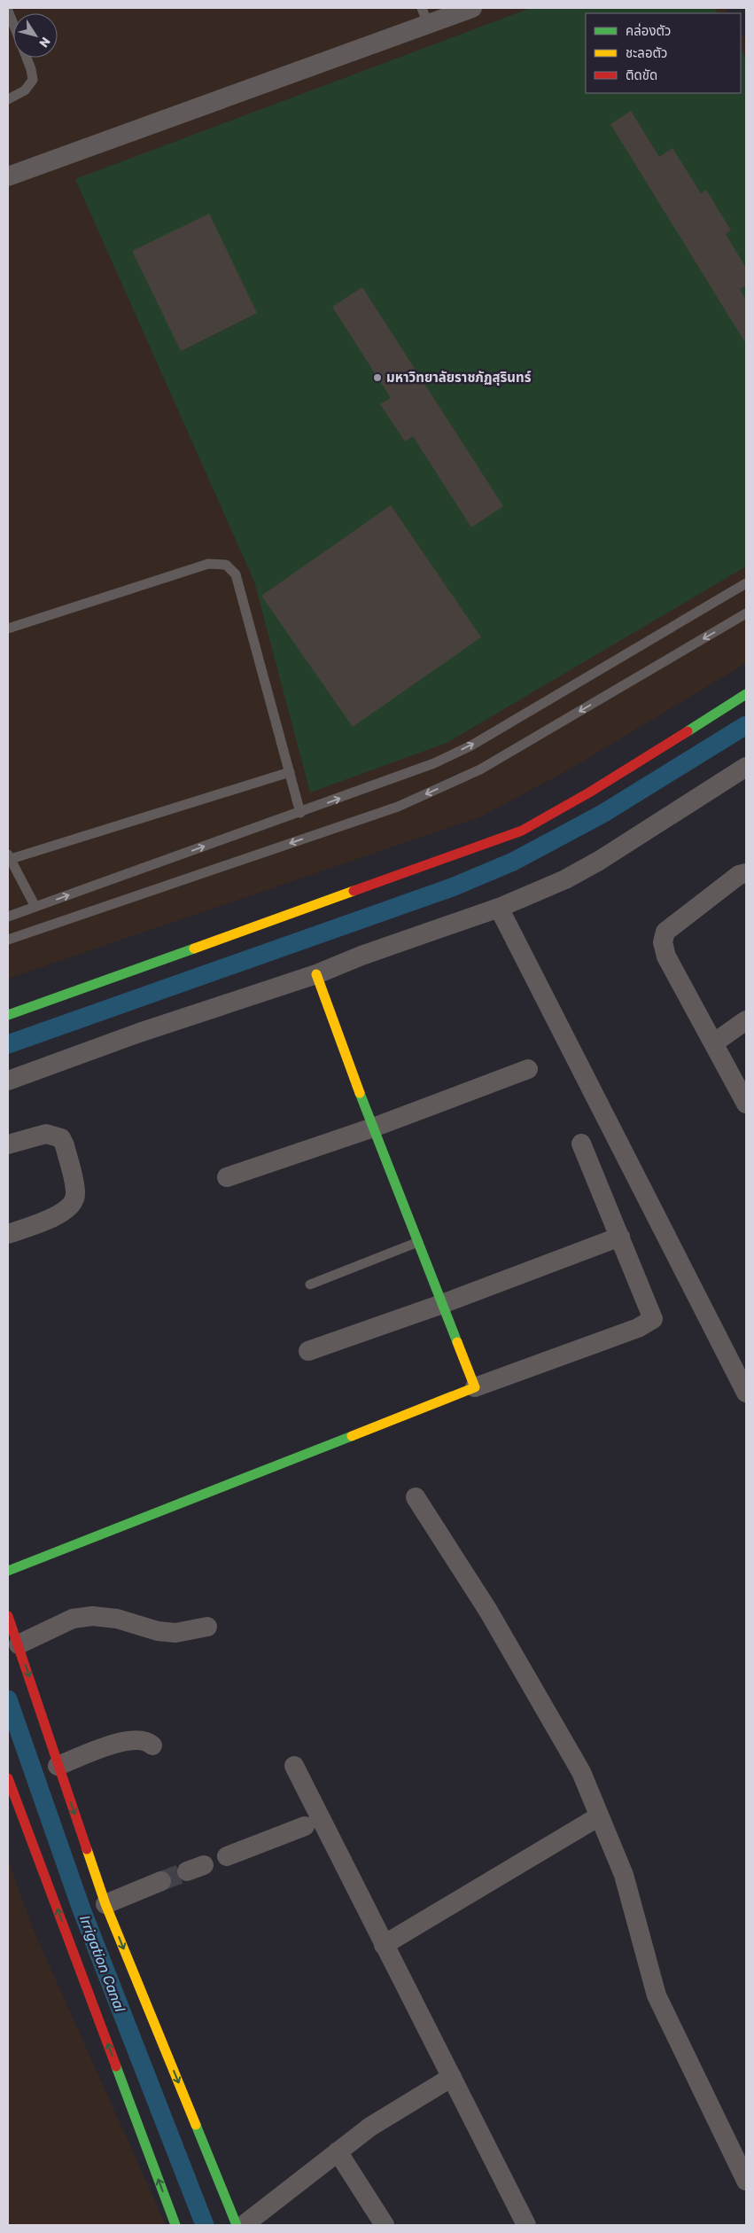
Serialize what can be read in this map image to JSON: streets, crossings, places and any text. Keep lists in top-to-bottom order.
{
  "water": ["Irrigation Canal"],
  "places": ["มหาวิทยาลัยราชภัฏสุรินทร์"],
  "legend": ["คล่องตัว", "ชะลอตัว", "ติดขัด"],
  "north": "bottom right"
}
